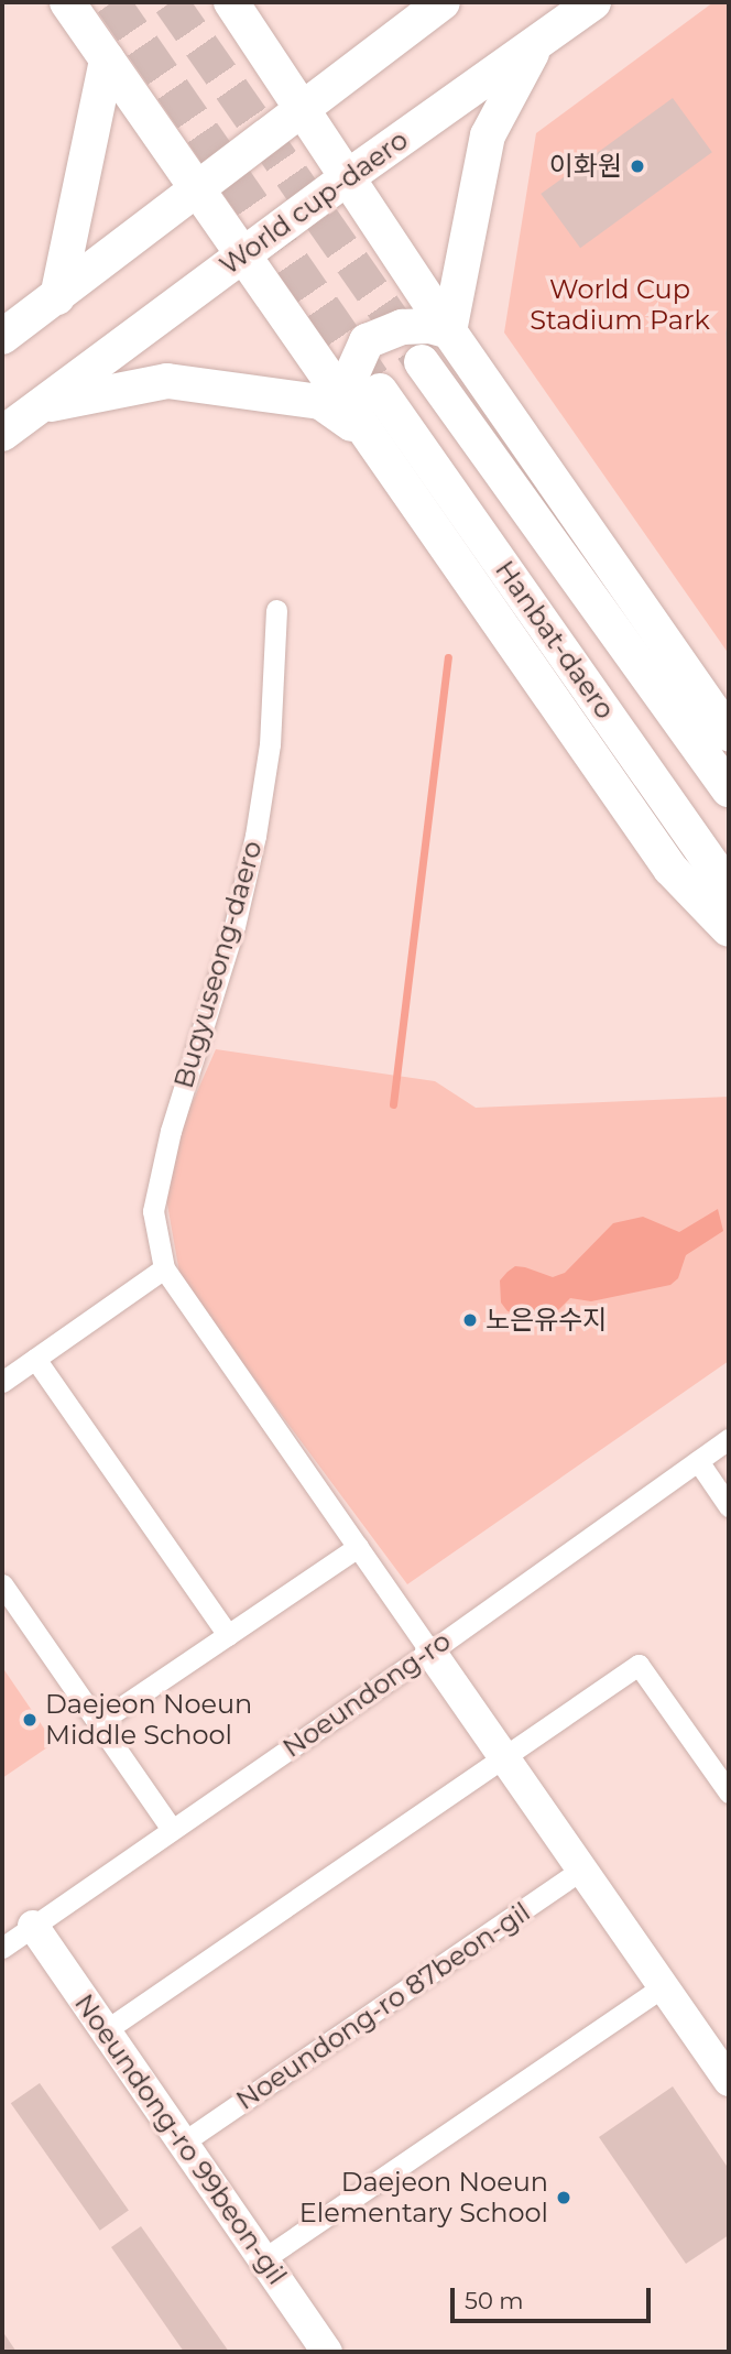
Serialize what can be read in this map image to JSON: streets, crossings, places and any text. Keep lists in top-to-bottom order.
{
  "streets": {
    "main road": ["World cup-daero", "Hanbat-daero"],
    "street": [
      "Bugyuseong-daero",
      "Noeundong-ro",
      "Noeundong-ro 87beon-gil",
      "Noeundong-ro 99beon-gil"
    ]
  },
  "crossings": [
    ["Noeundong-ro", "Noeundong-ro 99beon-gil"],
    ["Noeundong-ro 87beon-gil", "Noeundong-ro 99beon-gil"]
  ],
  "parks": ["World Cup Stadium Park"],
  "places": [
    "이화원",
    "노은유수지",
    "Daejeon Noeun Middle School",
    "Daejeon Noeun Elementary School"
  ],
  "scale_bar": "50 m"
}
